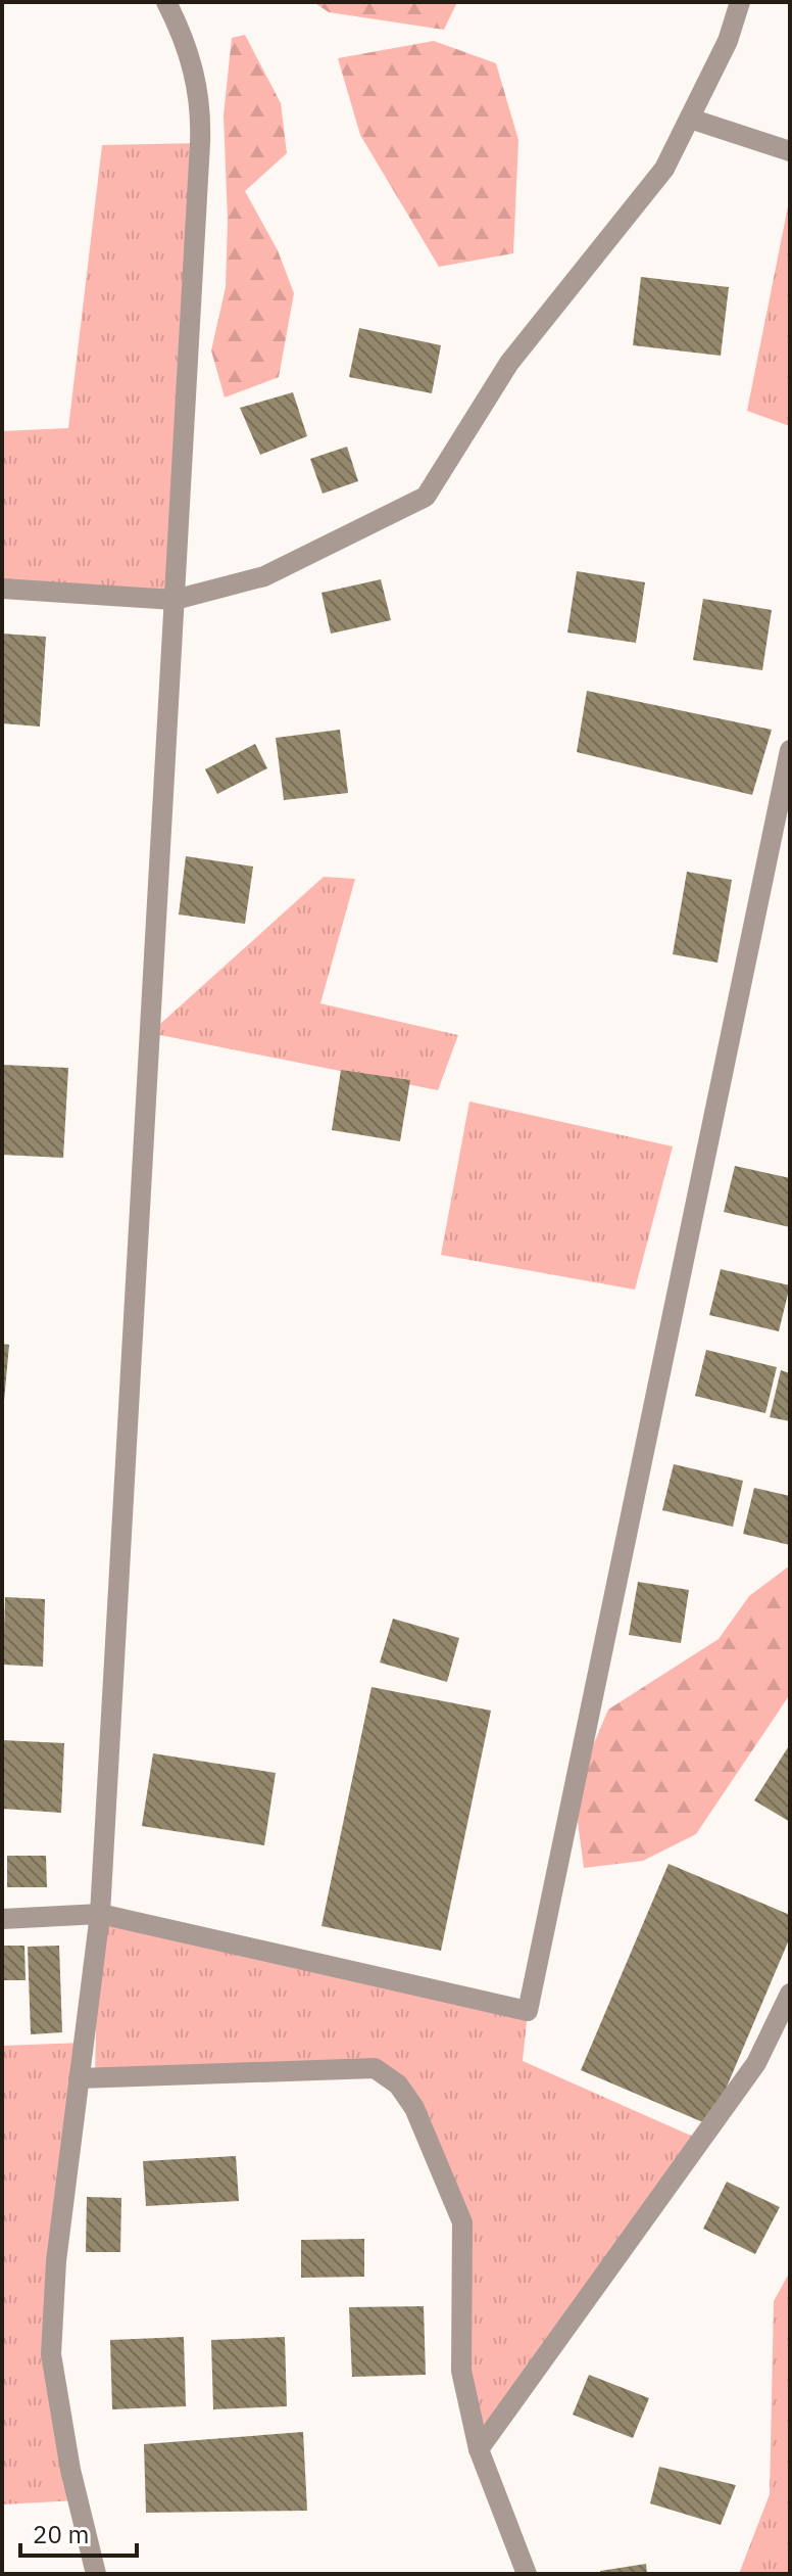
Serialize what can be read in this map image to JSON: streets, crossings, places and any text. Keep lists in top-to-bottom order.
{
  "scale_bar": "20 m"
}
